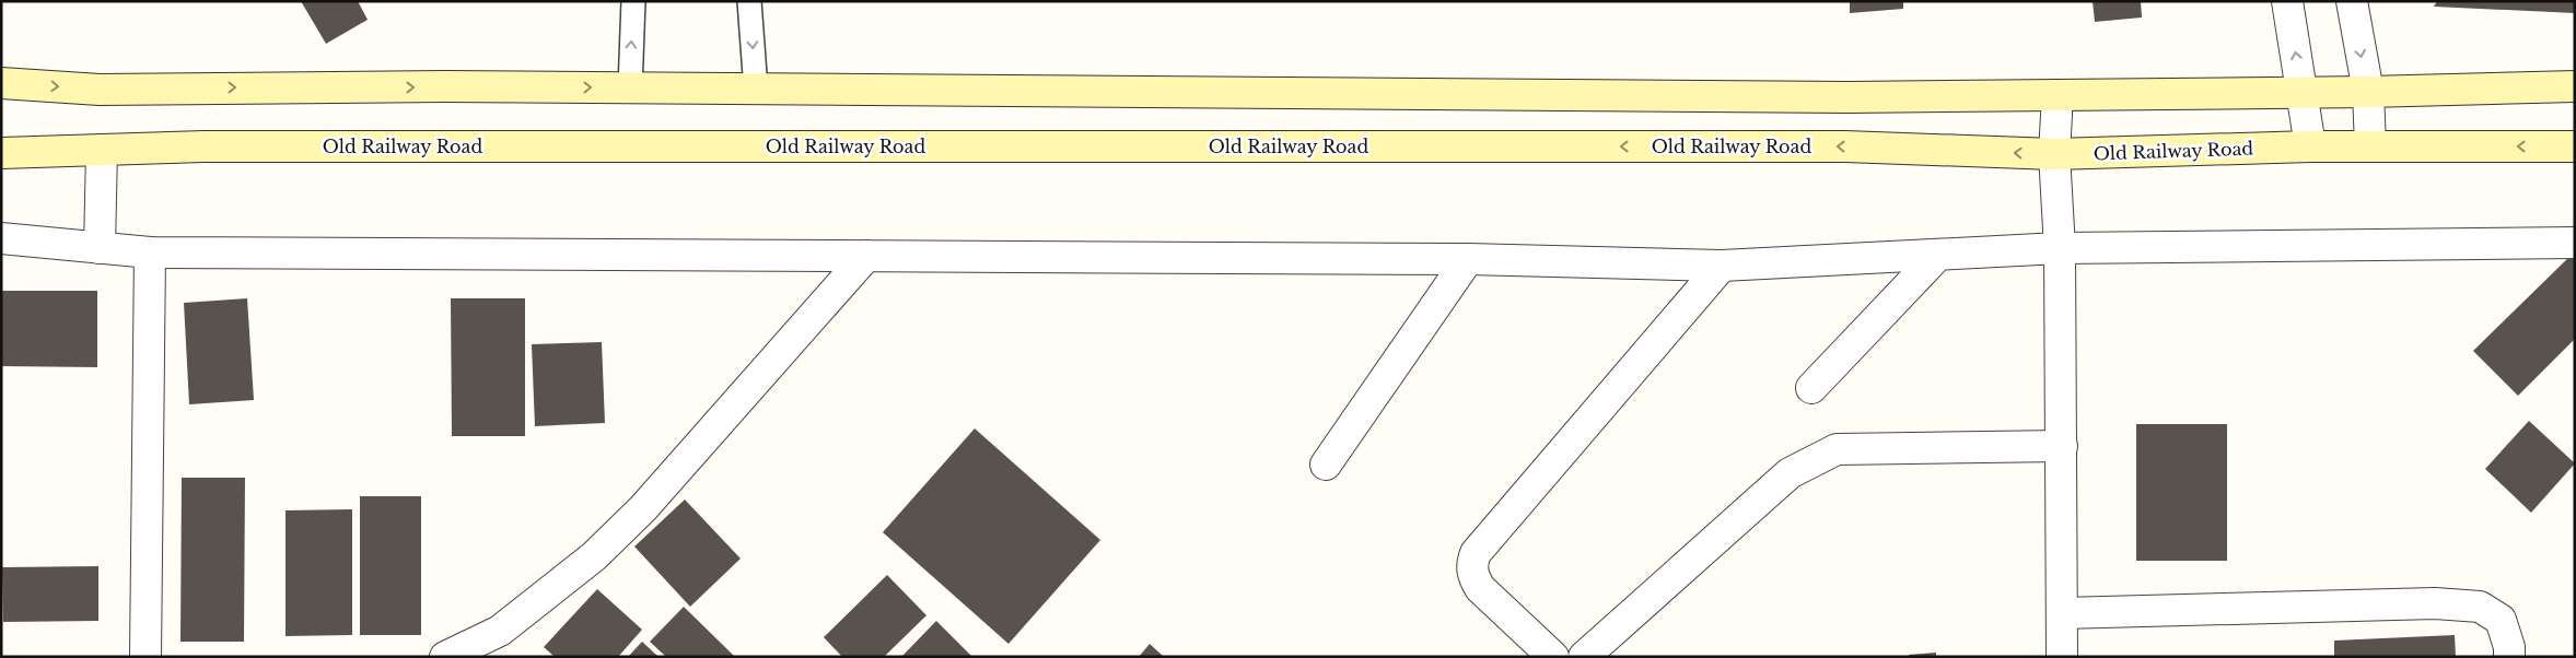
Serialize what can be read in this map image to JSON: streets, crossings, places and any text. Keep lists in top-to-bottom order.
{
  "streets": {
    "main road": ["Old Railway Road"]
  }
}
